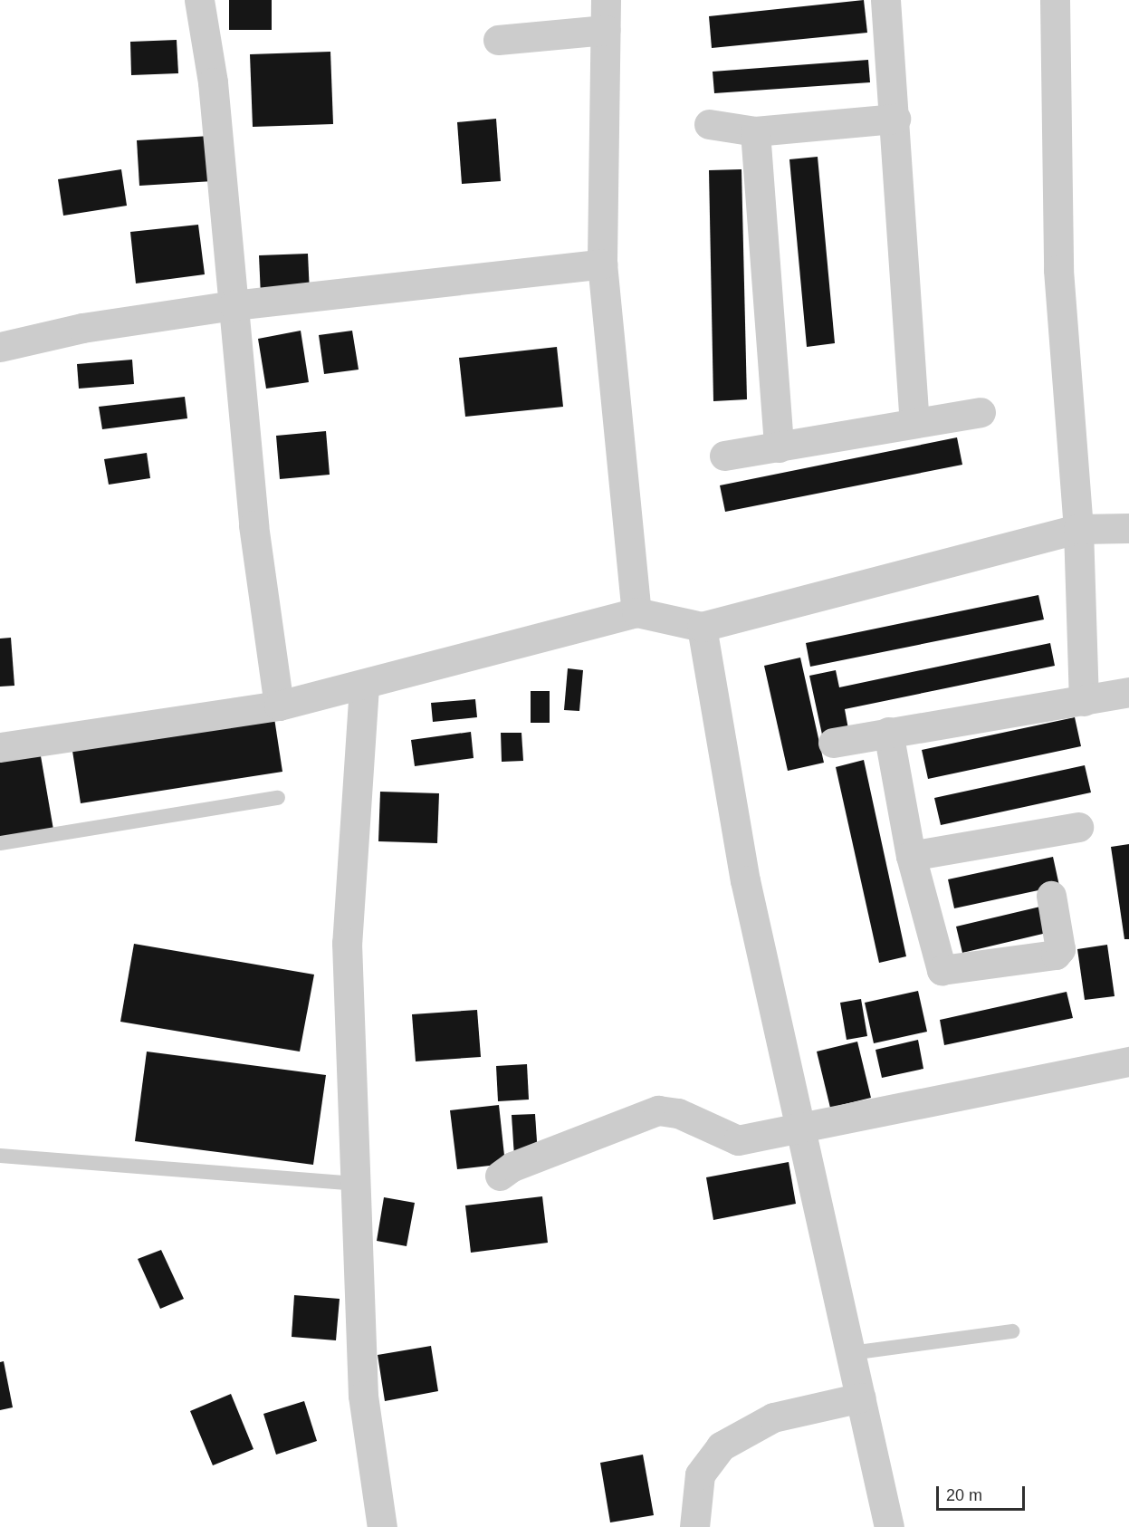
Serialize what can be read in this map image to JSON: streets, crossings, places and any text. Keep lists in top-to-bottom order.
{
  "scale_bar": "20 m"
}
